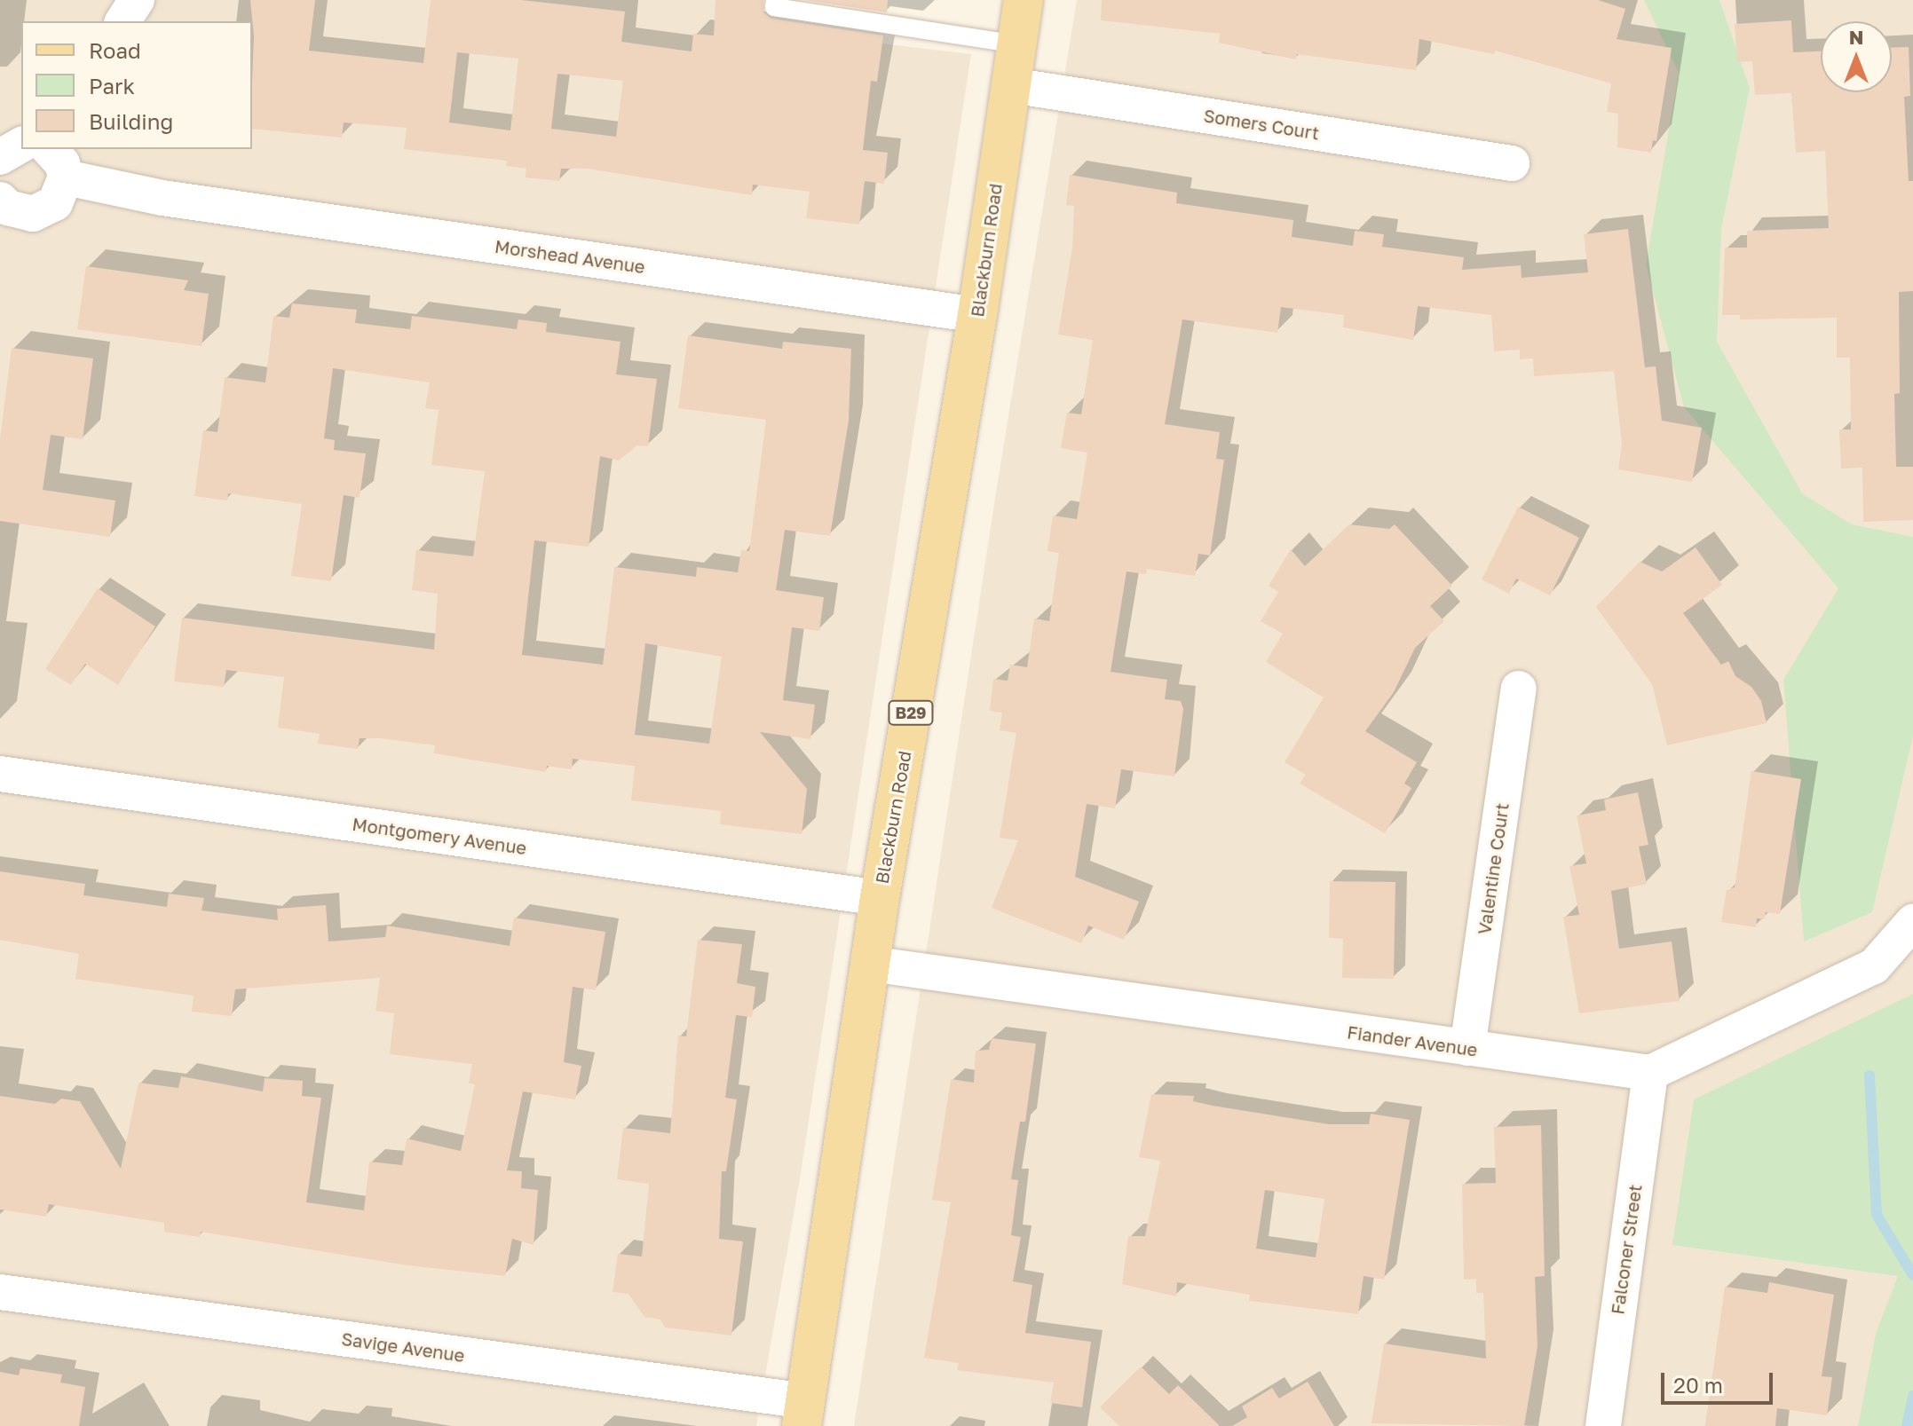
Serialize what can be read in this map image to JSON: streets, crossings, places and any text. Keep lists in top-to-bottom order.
{
  "streets": {
    "main road": ["Blackburn Road", "B29"],
    "street": [
      "Somers Court",
      "Morshead Avenue",
      "Montgomery Avenue",
      "Valentine Court",
      "Fiander Avenue",
      "Falconer Street",
      "Savige Avenue"
    ]
  },
  "crossings": [
    ["Somers Court", "Blackburn Road"],
    ["Blackburn Road", "Morshead Avenue"],
    ["Blackburn Road", "Montgomery Avenue"],
    ["Blackburn Road", "Fiander Avenue"],
    ["Blackburn Road", "Savige Avenue"],
    ["Valentine Court", "Fiander Avenue"],
    ["Fiander Avenue", "Falconer Street"]
  ],
  "legend": ["Road", "Park", "Building"],
  "scale_bar": "20 m",
  "north": "top"
}
